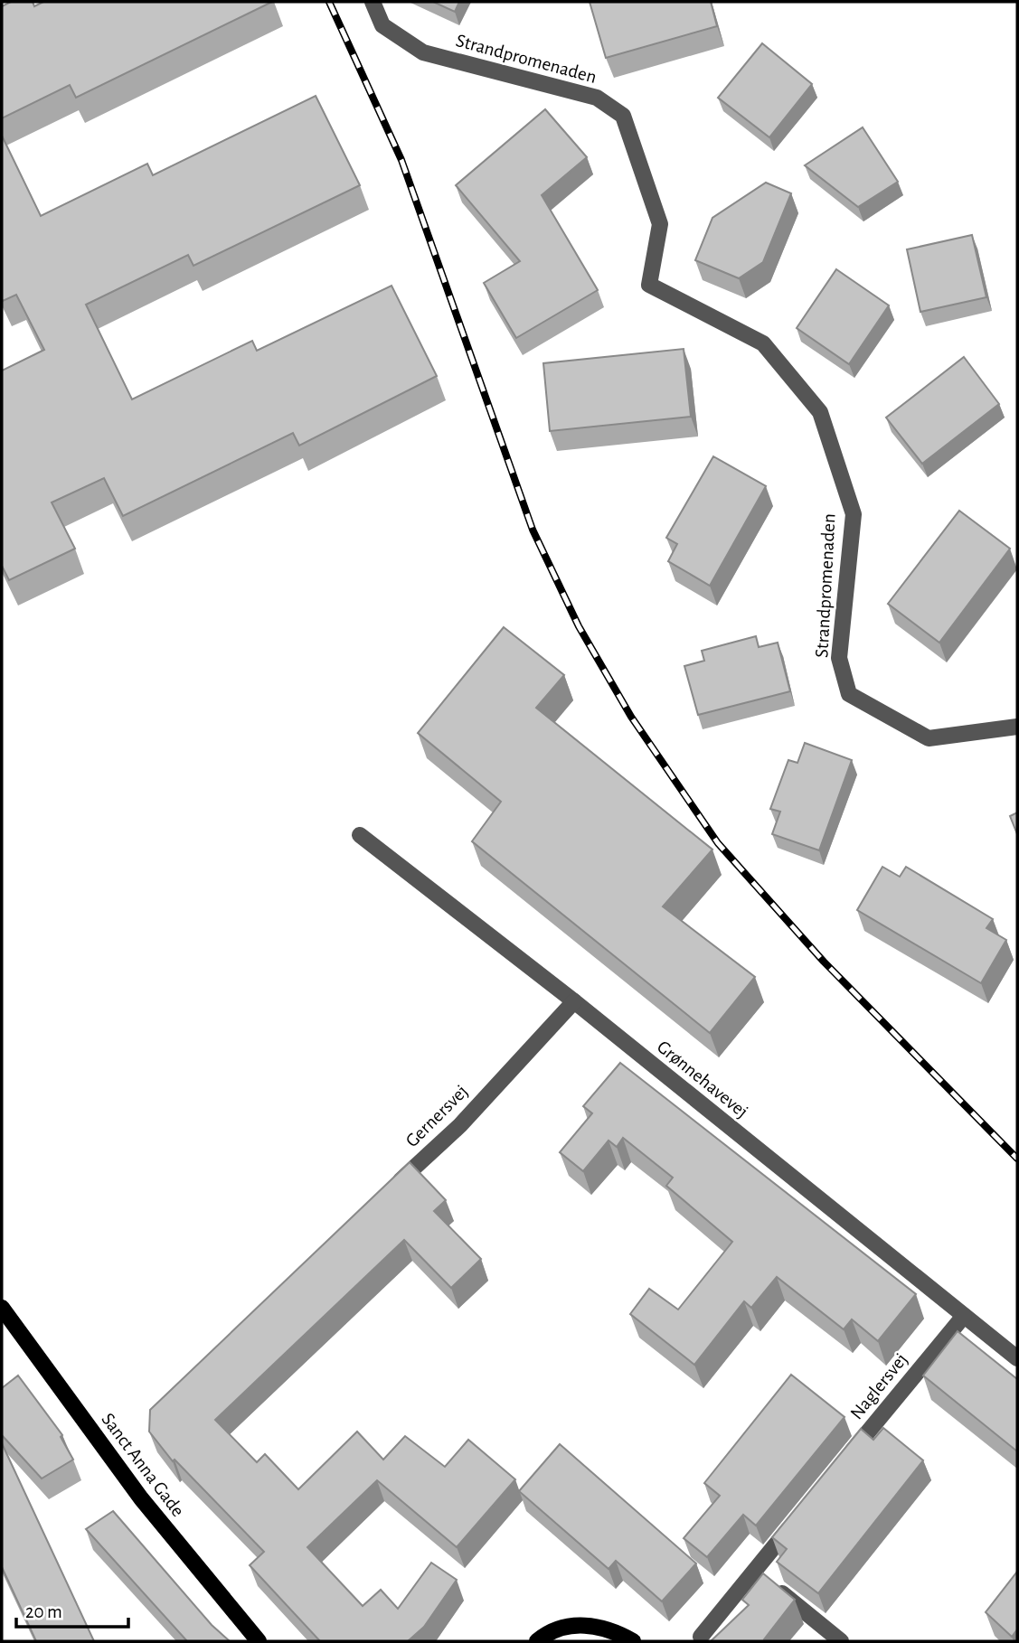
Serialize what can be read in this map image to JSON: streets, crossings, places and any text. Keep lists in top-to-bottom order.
{
  "streets": {
    "main road": ["Sanct Anna Gade"],
    "street": [
      "Strandpromenaden",
      "Grønnehavevej",
      "Gernersvej",
      "Naglersvej"
    ]
  },
  "crossings": [
    ["Grønnehavevej", "Gernersvej"],
    ["Grønnehavevej", "Naglersvej"]
  ],
  "scale_bar": "20 m"
}
